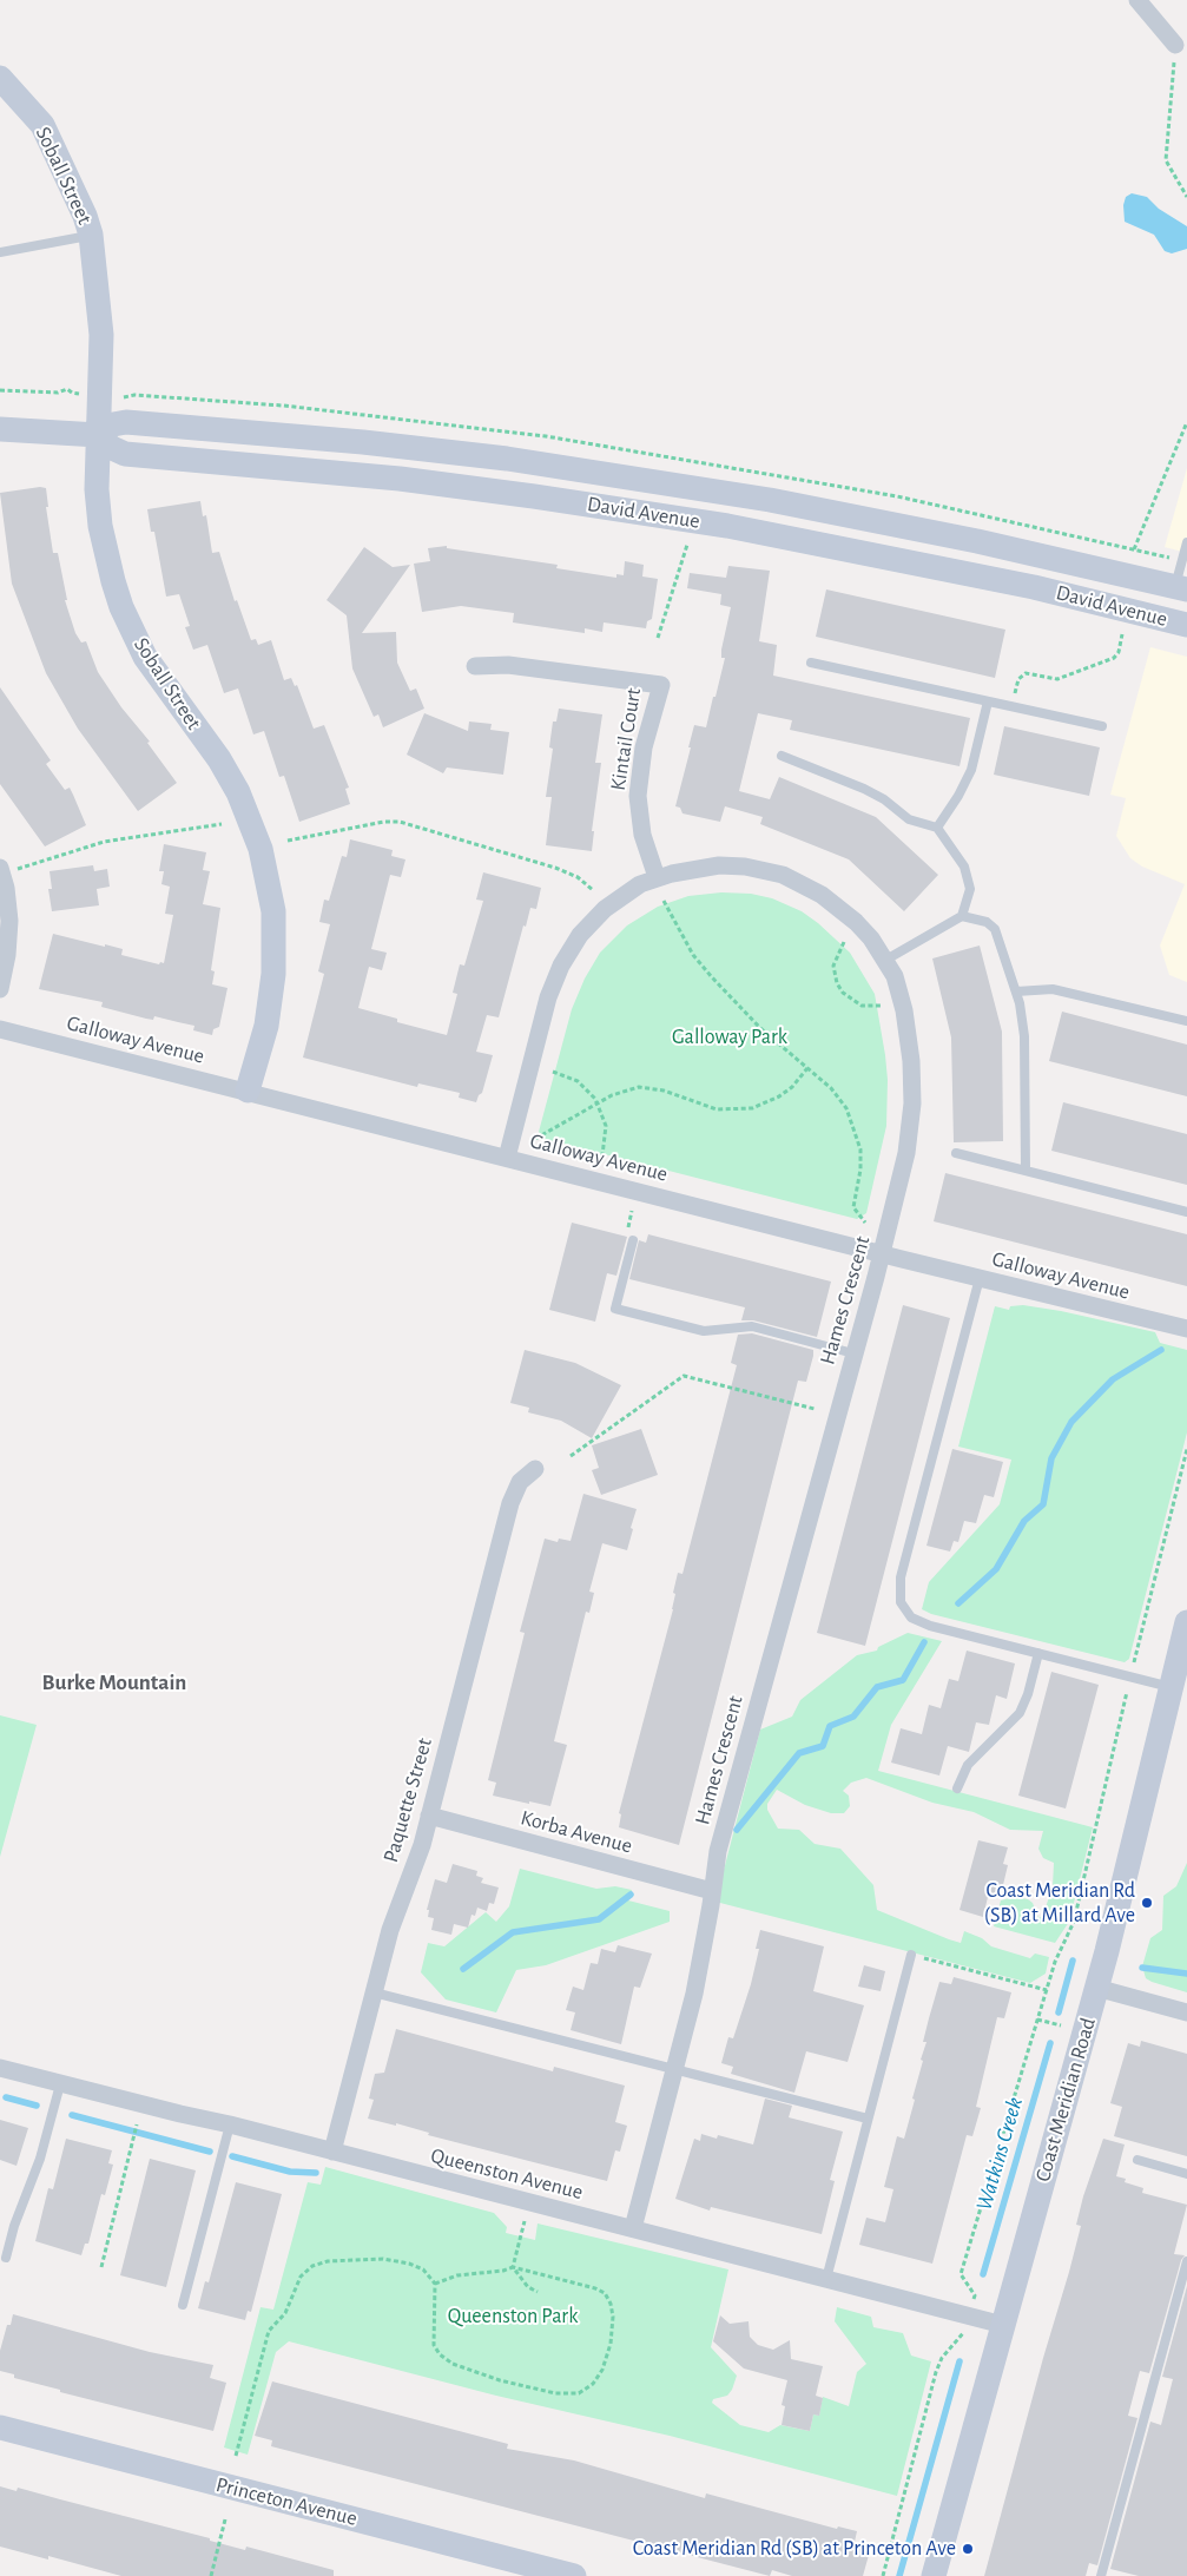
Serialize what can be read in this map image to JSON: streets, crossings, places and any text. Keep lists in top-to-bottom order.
{
  "streets": {
    "main road": [
      "Soball Street",
      "David Avenue",
      "Coast Meridian Road",
      "Princeton Avenue"
    ],
    "street": [
      "Kintail Court",
      "Galloway Avenue",
      "Hames Crescent",
      "Paquette Street",
      "Korba Avenue",
      "Queenston Avenue"
    ]
  },
  "crossings": [
    ["Soball Street", "David Avenue"],
    ["Soball Street", "Galloway Avenue"],
    ["Kintail Court", "Hames Crescent"],
    ["Galloway Avenue", "Hames Crescent"],
    ["Hames Crescent", "Korba Avenue"],
    ["Hames Crescent", "Queenston Avenue"],
    ["Paquette Street", "Korba Avenue"],
    ["Paquette Street", "Queenston Avenue"],
    ["Coast Meridian Road", "Queenston Avenue"]
  ],
  "districts": ["Burke Mountain"],
  "water": ["Watkins Creek"],
  "parks": ["Galloway Park", "Queenston Park"],
  "places": ["Coast Meridian Rd (SB) at Millard Ave", "Coast Meridian Rd (SB) at Princeton Ave"]
}
